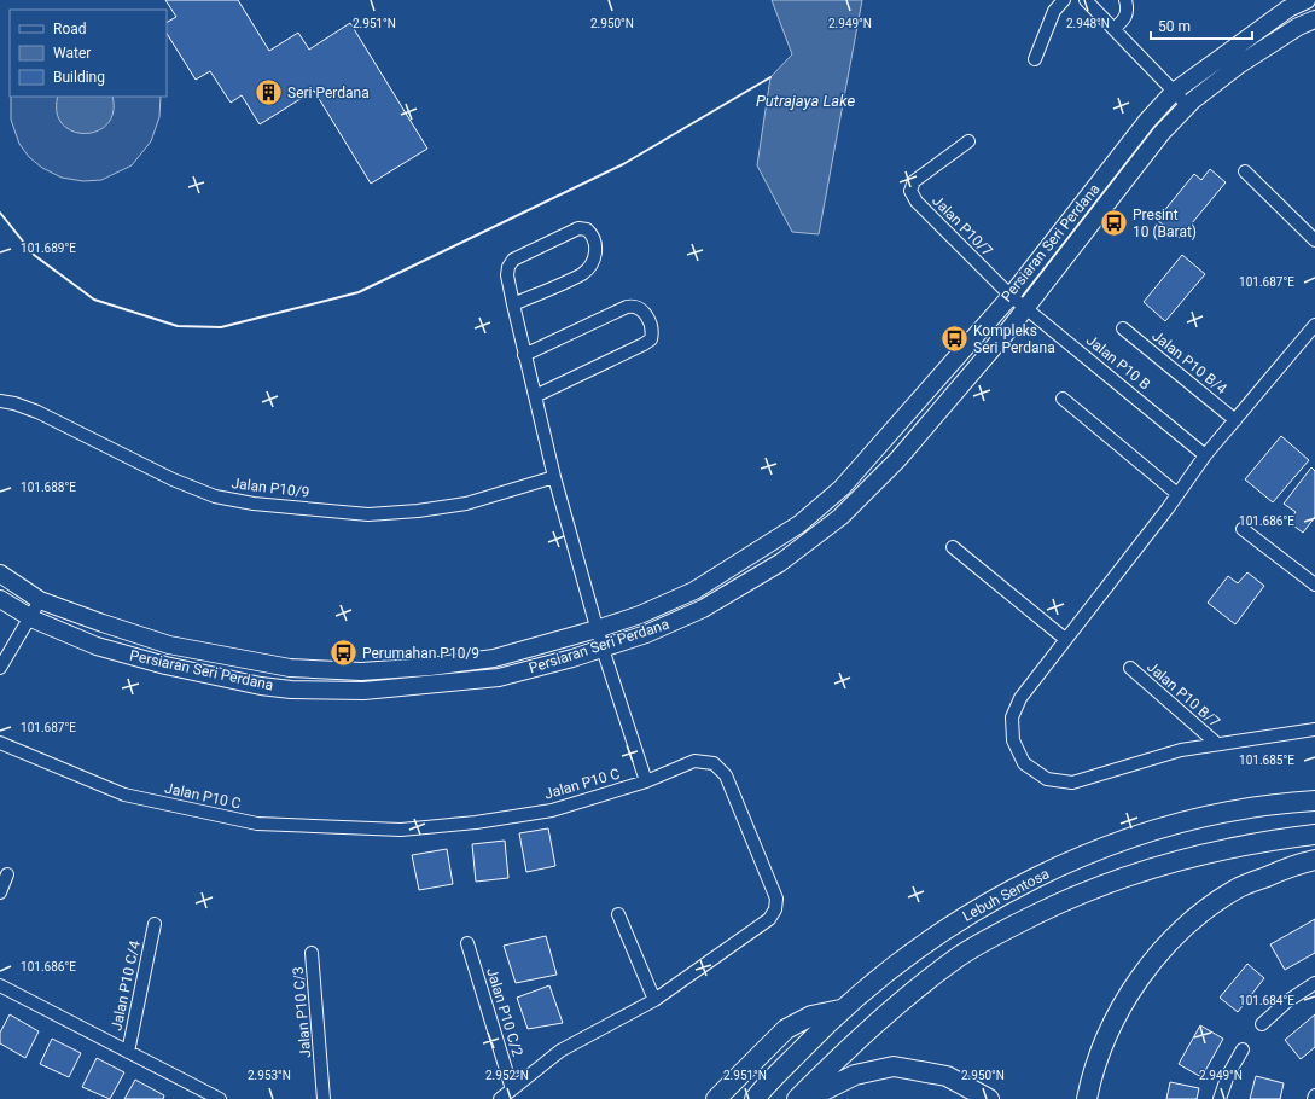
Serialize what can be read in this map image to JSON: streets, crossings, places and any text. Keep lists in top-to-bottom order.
{
  "streets": {
    "main road": ["Lebuh Sentosa"],
    "street": [
      "Jalan P10/7",
      "Persiaran Seri Perdana",
      "Jalan P10 B",
      "Jalan P10 B/4",
      "Jalan P10/9",
      "Jalan P10 B/7",
      "Jalan P10 C",
      "Jalan P10 C/4",
      "Jalan P10 C/3",
      "Jalan P10 C/2"
    ]
  },
  "crossings": [
    ["Jalan P10/7", "Persiaran Seri Perdana"],
    ["Jalan P10/7", "Jalan P10 B"],
    ["Persiaran Seri Perdana", "Jalan P10 B"],
    ["Jalan P10 C", "Jalan P10 C/2"]
  ],
  "water": ["Putrajaya Lake"],
  "places": {
    "building": ["Seri Perdana"],
    "bus stop": ["Presint 10 (Barat)", "Kompleks Seri Perdana", "Perumahan P10/9"]
  },
  "legend": ["Road", "Water", "Building"],
  "scale_bar": "50 m",
  "coordinates": [
    "2.951°N",
    "2.950°N",
    "2.949°N",
    "2.948°N",
    "101.689°E",
    "101.687°E",
    "101.688°E",
    "101.686°E",
    "101.685°E",
    "101.684°E",
    "2.953°N",
    "2.952°N"
  ]
}
